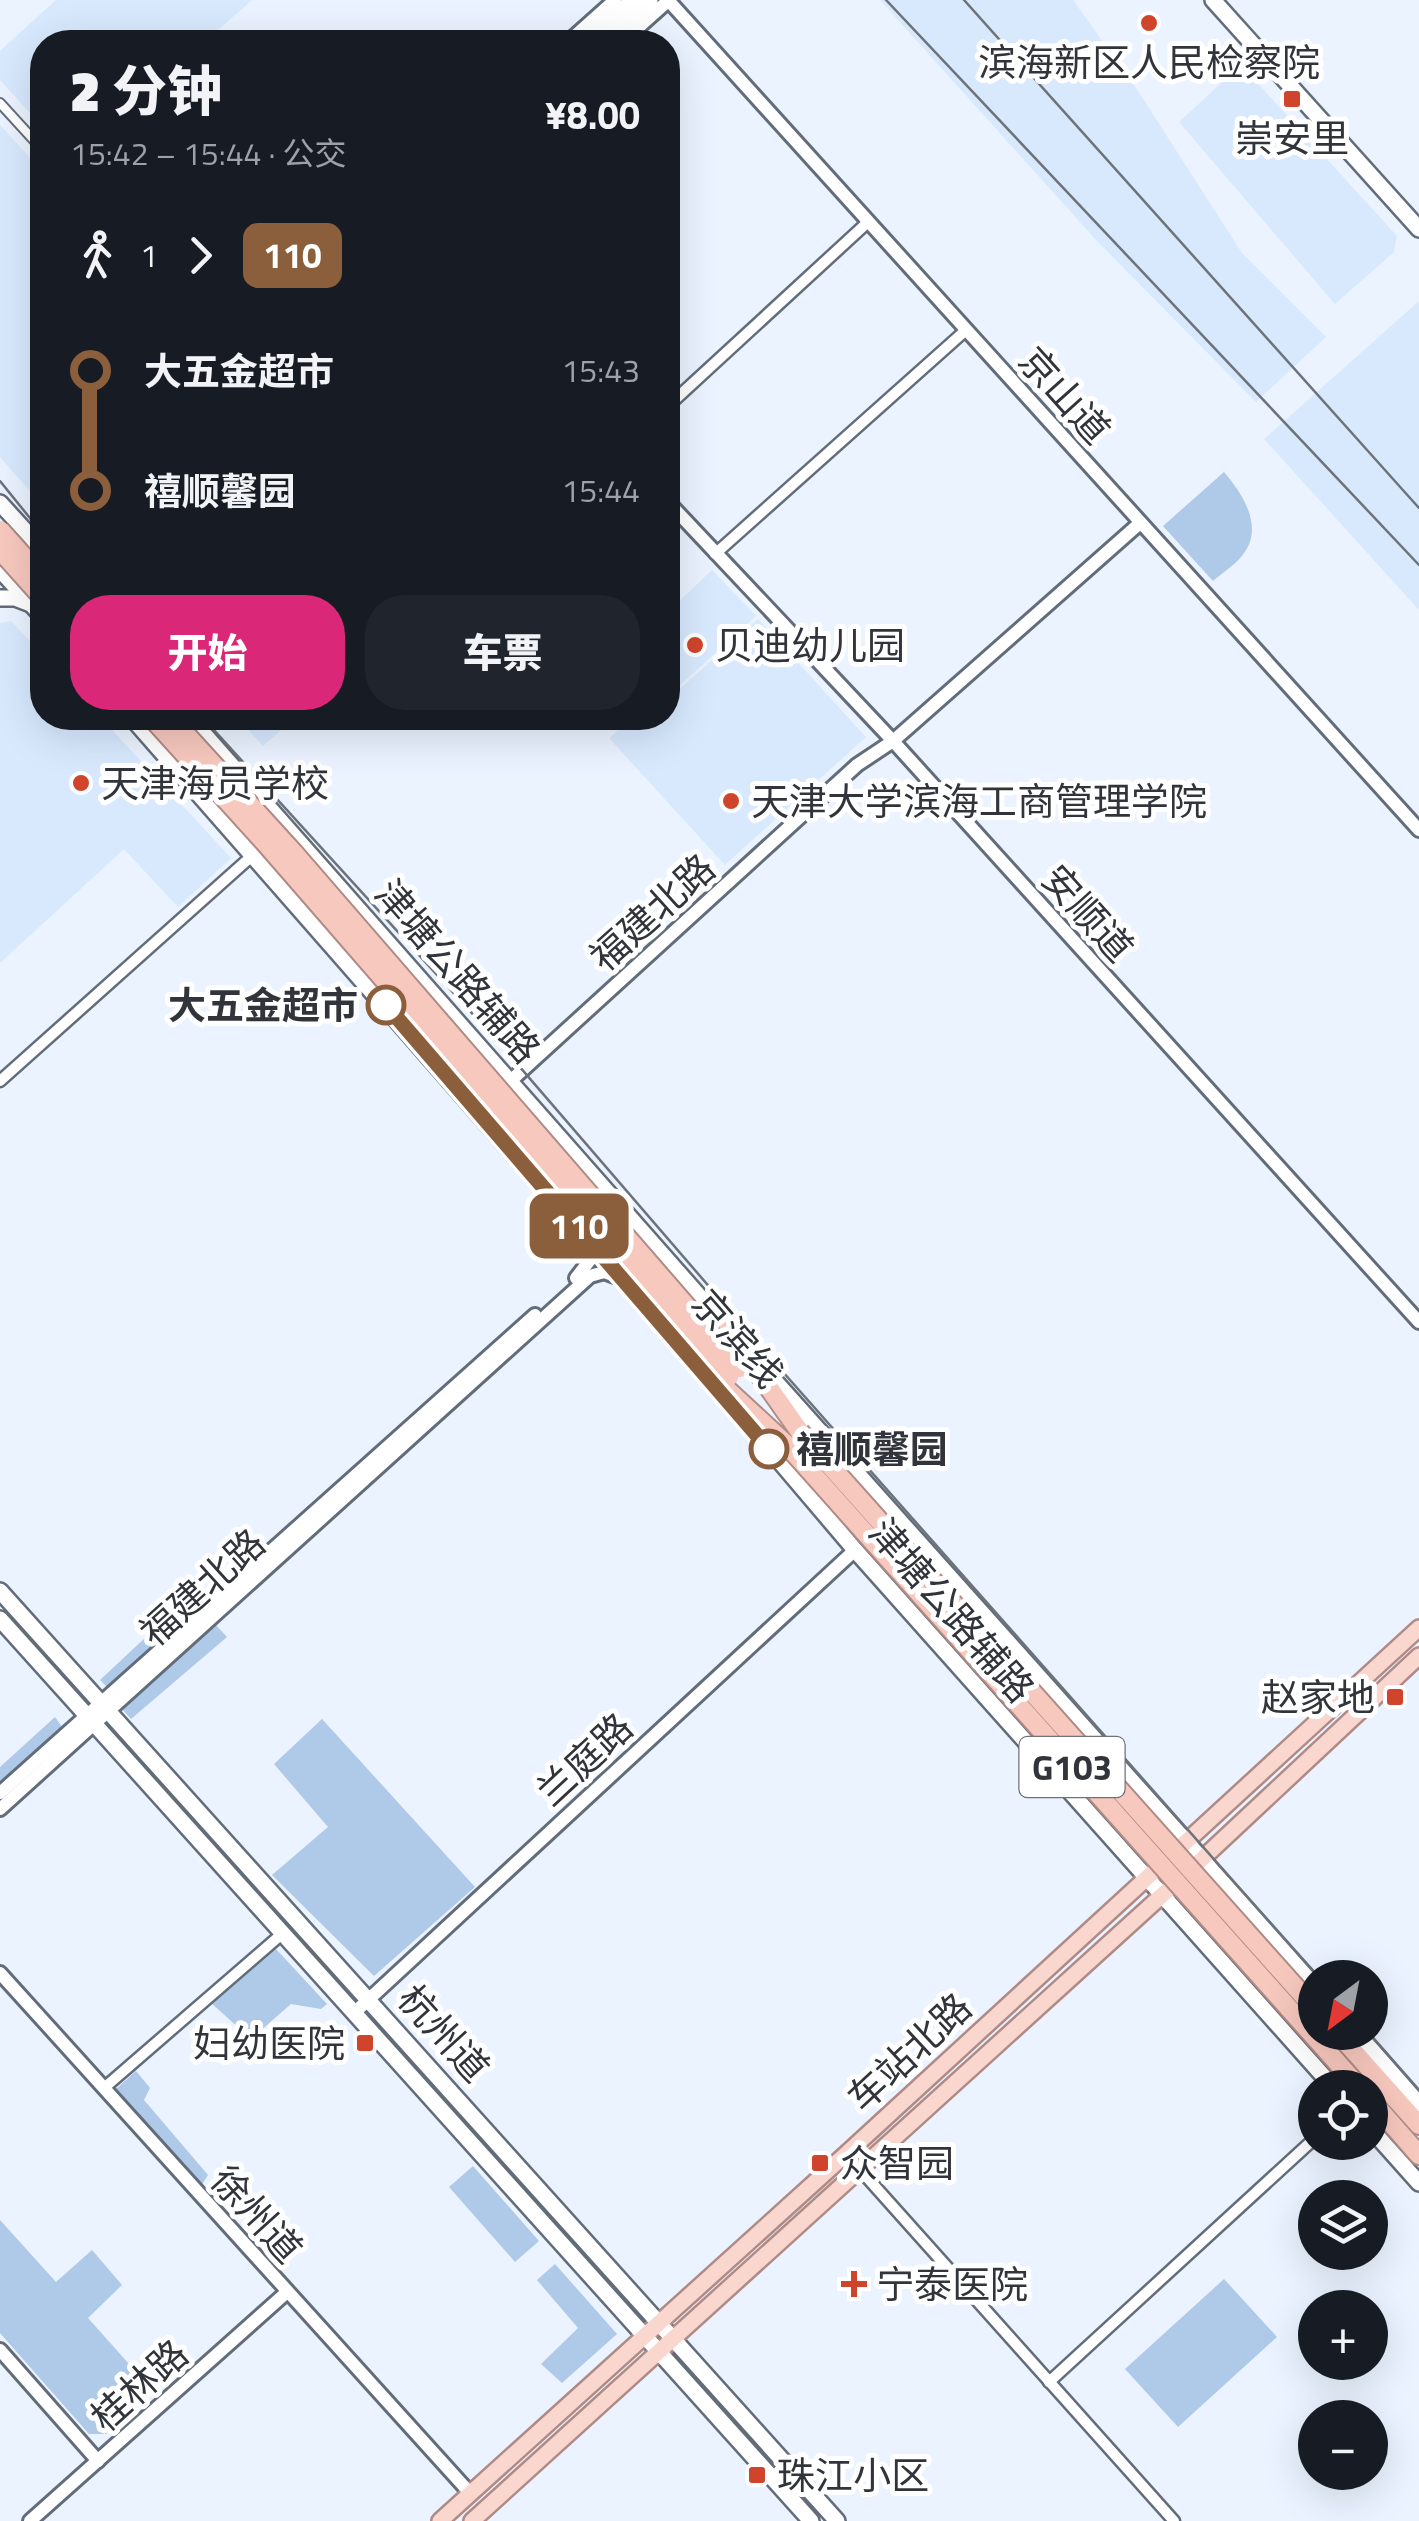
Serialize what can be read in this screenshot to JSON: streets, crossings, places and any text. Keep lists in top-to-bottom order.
{
  "streets": {
    "highway": ["京滨线", "G103"],
    "main road": ["津塘公路辅路", "杭州道", "车站北路"],
    "street": [
      "京山道",
      "福建北路",
      "安顺道",
      "兰庭路",
      "徐州道",
      "桂林路"
    ]
  },
  "crossings": [
    ["京山道", "福建北路"],
    ["福建北路", "安顺道"],
    ["福建北路", "津塘公路辅路"],
    ["福建北路", "杭州道"],
    ["津塘公路辅路", "兰庭路"],
    ["津塘公路辅路", "G103"],
    ["津塘公路辅路", "车站北路"],
    ["京滨线", "G103"],
    ["兰庭路", "杭州道"],
    ["杭州道", "车站北路"],
    ["车站北路", "徐州道"],
    ["徐州道", "桂林路"]
  ],
  "places": {
    "other": [
      "滨海新区人民检察院",
      "贝迪幼儿园",
      "天津海员学校",
      "天津大学滨海工商管理学院",
      "大五金超市",
      "禧顺馨园"
    ],
    "transit": [
      "崇安里",
      "赵家地",
      "妇幼医院",
      "众智园",
      "珠江小区"
    ],
    "health": ["宁泰医院"]
  },
  "lines": ["bus line 110"],
  "north": "bottom left",
  "page": {
    "on_map": "110",
    "heading": ["2 分钟", "15:42 – 15:44 · 公交", "¥8.00"],
    "legs": ["1", "110"],
    "list": [
      {
        "name": "大五金超市",
        "value": "15:43"
      },
      {
        "name": "禧顺馨园",
        "value": "15:44"
      }
    ],
    "buttons": ["开始", "车票"],
    "map_buttons": ["+", "−"]
  }
}
